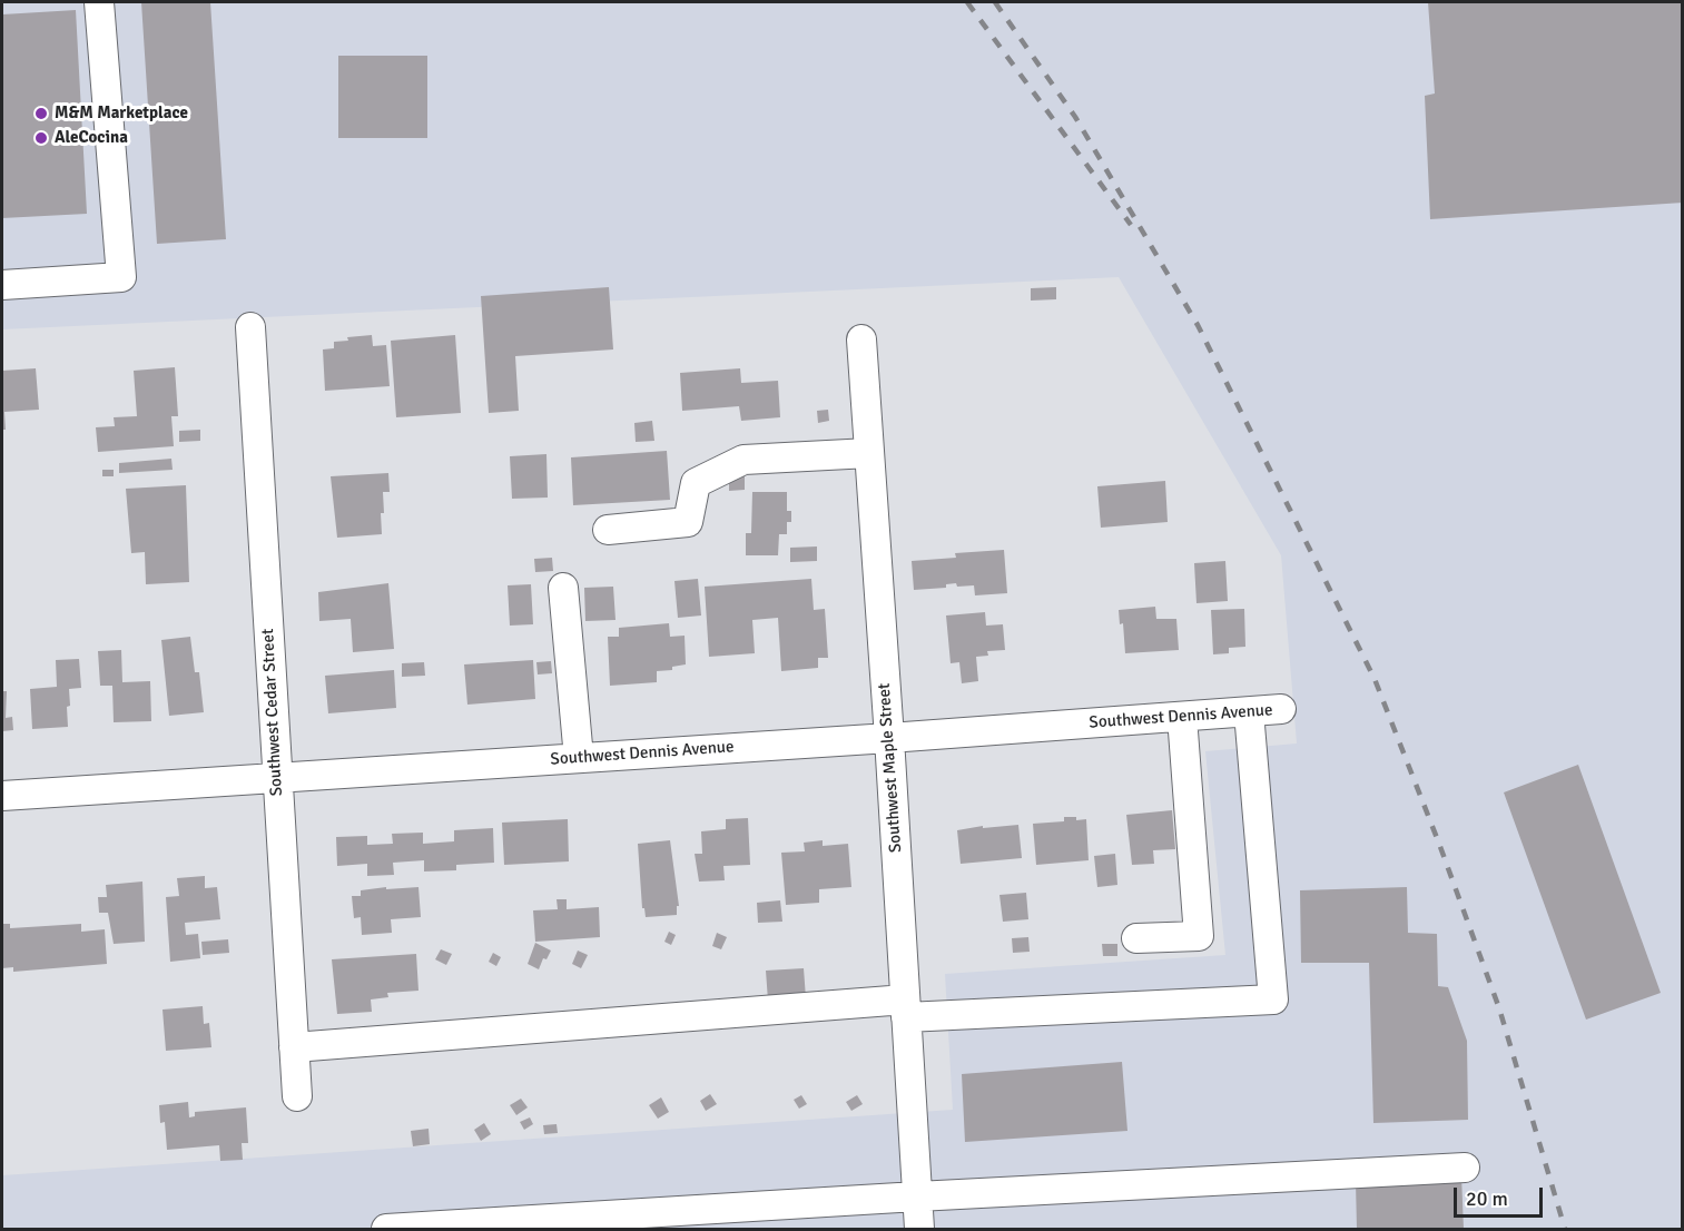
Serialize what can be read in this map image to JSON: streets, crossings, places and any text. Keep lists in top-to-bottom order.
{
  "streets": {
    "street": ["Southwest Cedar Street", "Southwest Dennis Avenue", "Southwest Maple Street"]
  },
  "crossings": [
    ["Southwest Cedar Street", "Southwest Dennis Avenue"],
    ["Southwest Dennis Avenue", "Southwest Maple Street"]
  ],
  "places": ["M&M Marketplace", "AleCocina"],
  "scale_bar": "20 m"
}
